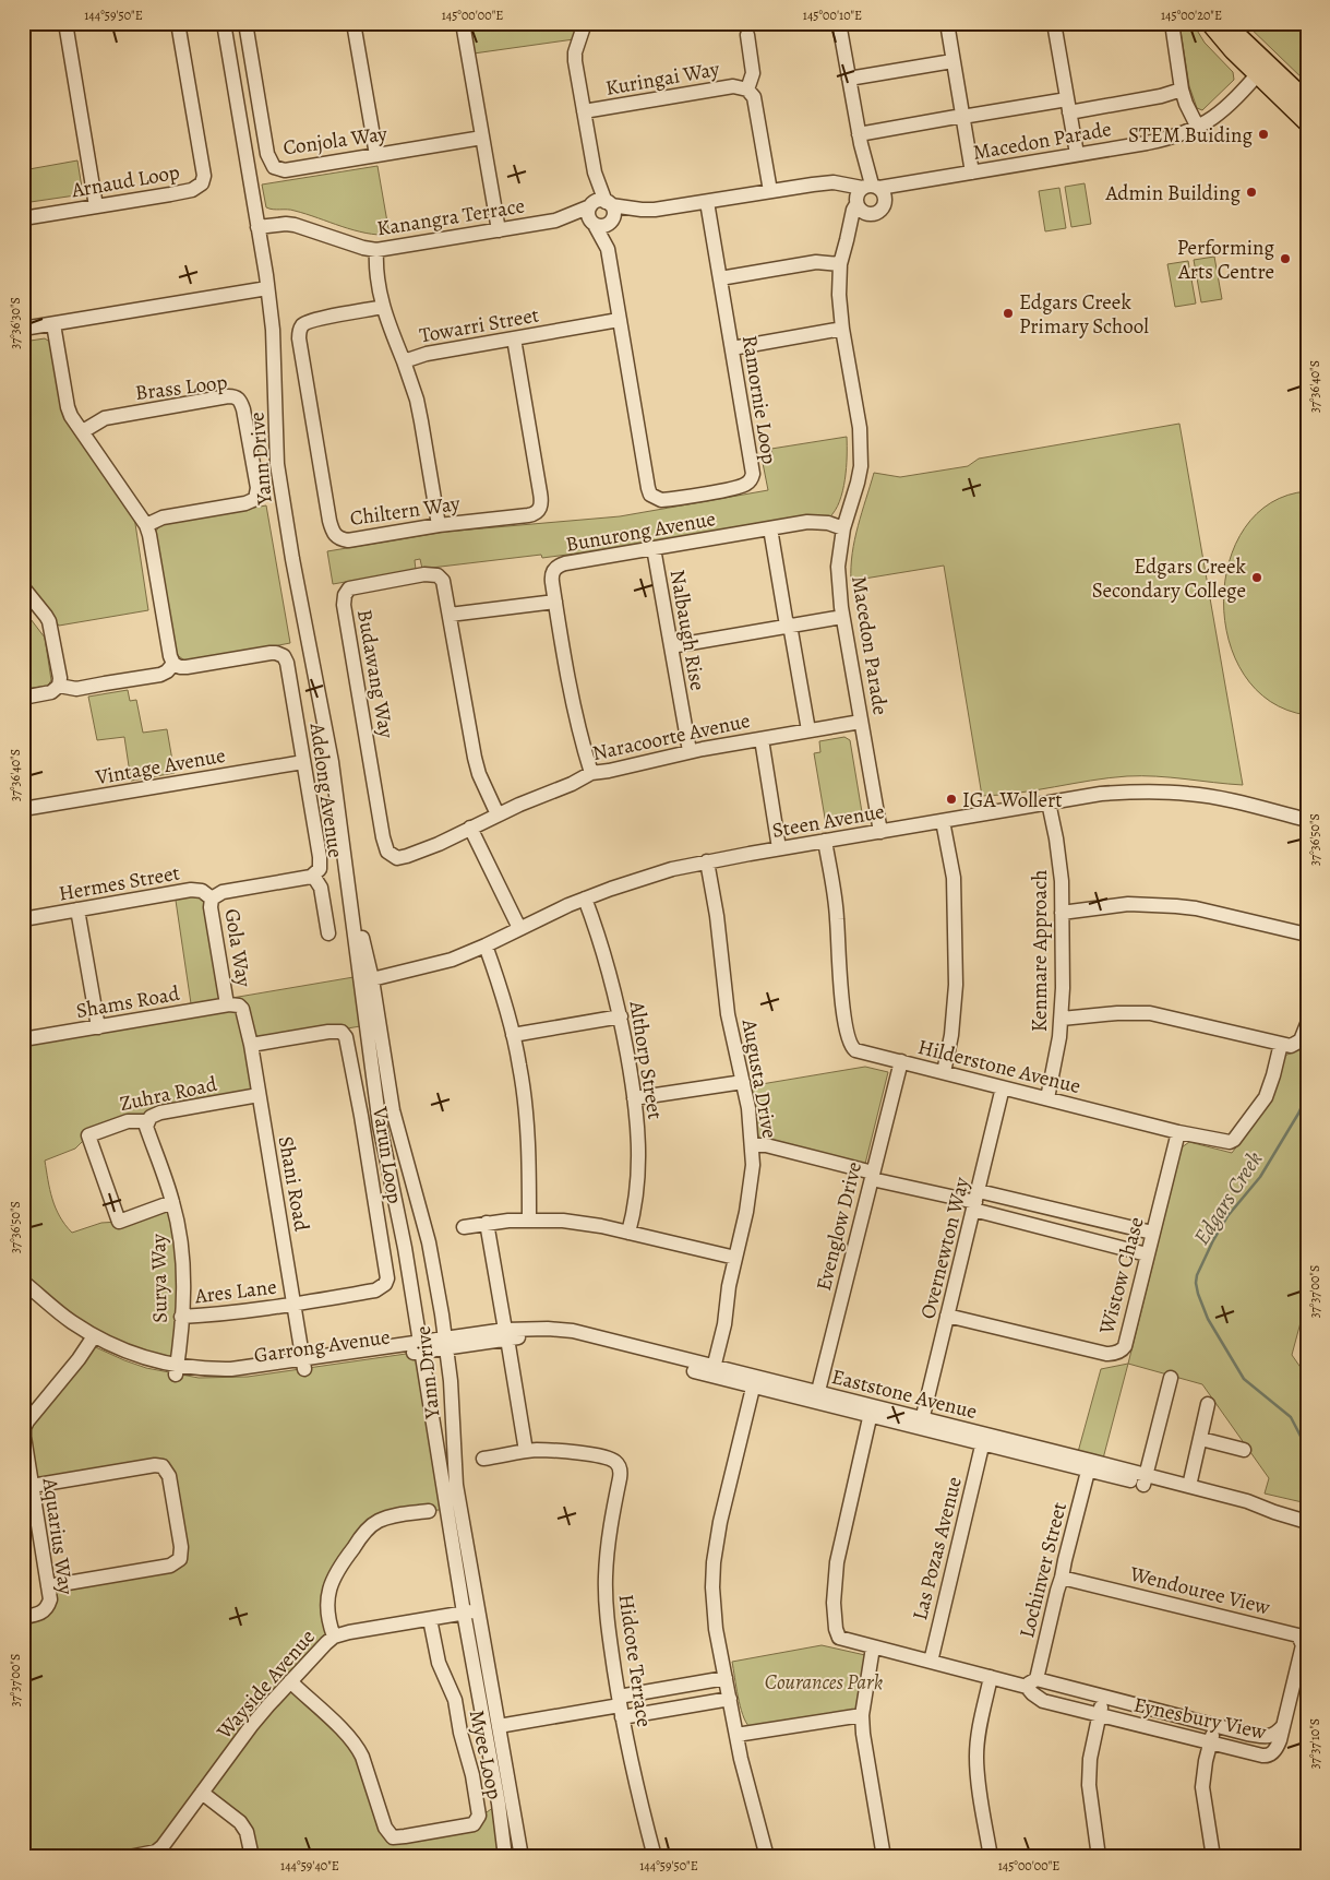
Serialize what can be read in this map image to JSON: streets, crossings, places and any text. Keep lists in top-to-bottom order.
{
  "streets": {
    "street": [
      "Kuringai Way",
      "Conjola Way",
      "Macedon Parade",
      "Arnaud Loop",
      "Kanangra Terrace",
      "Towarri Street",
      "Brass Loop",
      "Ramornie Loop",
      "Yann Drive",
      "Chiltern Way",
      "Bunurong Avenue",
      "Nalbaugh Rise",
      "Budawang Way",
      "Naracoorte Avenue",
      "Vintage Avenue",
      "Adelong Avenue",
      "Steen Avenue",
      "Hermes Street",
      "Gola Way",
      "Kenmare Approach",
      "Shams Road",
      "Althorp Street",
      "Hilderstone Avenue",
      "Augusta Drive",
      "Zuhra Road",
      "Varun Loop",
      "Shani Road",
      "Evenglow Drive",
      "Overnewton Way",
      "Wistow Chase",
      "Surya Way",
      "Ares Lane",
      "Garrong Avenue",
      "Eaststone Avenue",
      "Aquarius Way",
      "Las Pozas Avenue",
      "Lochinver Street",
      "Wendouree View",
      "Hidcote Terrace",
      "Wayside Avenue",
      "Eynesbury View",
      "Myee Loop"
    ]
  },
  "crossings": [
    ["Macedon Parade", "Bunurong Avenue"],
    ["Macedon Parade", "Naracoorte Avenue"],
    ["Macedon Parade", "Steen Avenue"],
    ["Kanangra Terrace", "Towarri Street"],
    ["Kanangra Terrace", "Ramornie Loop"],
    ["Kanangra Terrace", "Yann Drive"],
    ["Towarri Street", "Ramornie Loop"],
    ["Towarri Street", "Chiltern Way"],
    ["Yann Drive", "Steen Avenue"],
    ["Yann Drive", "Garrong Avenue"],
    ["Yann Drive", "Wayside Avenue"],
    ["Bunurong Avenue", "Nalbaugh Rise"],
    ["Bunurong Avenue", "Naracoorte Avenue"],
    ["Nalbaugh Rise", "Naracoorte Avenue"],
    ["Budawang Way", "Naracoorte Avenue"],
    ["Vintage Avenue", "Adelong Avenue"],
    ["Steen Avenue", "Kenmare Approach"],
    ["Steen Avenue", "Althorp Street"],
    ["Steen Avenue", "Hilderstone Avenue"],
    ["Steen Avenue", "Augusta Drive"],
    ["Hermes Street", "Gola Way"],
    ["Gola Way", "Shams Road"],
    ["Gola Way", "Shani Road"],
    ["Kenmare Approach", "Hilderstone Avenue"],
    ["Shams Road", "Shani Road"],
    ["Hilderstone Avenue", "Evenglow Drive"],
    ["Hilderstone Avenue", "Overnewton Way"],
    ["Hilderstone Avenue", "Wistow Chase"],
    ["Augusta Drive", "Eaststone Avenue"],
    ["Zuhra Road", "Shani Road"],
    ["Zuhra Road", "Surya Way"],
    ["Varun Loop", "Shani Road"],
    ["Varun Loop", "Ares Lane"],
    ["Shani Road", "Ares Lane"],
    ["Shani Road", "Garrong Avenue"],
    ["Evenglow Drive", "Eaststone Avenue"],
    ["Overnewton Way", "Wistow Chase"],
    ["Overnewton Way", "Eaststone Avenue"],
    ["Surya Way", "Ares Lane"],
    ["Surya Way", "Garrong Avenue"],
    ["Garrong Avenue", "Eaststone Avenue"],
    ["Garrong Avenue", "Aquarius Way"],
    ["Eaststone Avenue", "Las Pozas Avenue"],
    ["Eaststone Avenue", "Lochinver Street"],
    ["Eaststone Avenue", "Eynesbury View"],
    ["Las Pozas Avenue", "Eynesbury View"],
    ["Lochinver Street", "Wendouree View"],
    ["Lochinver Street", "Eynesbury View"],
    ["Wendouree View", "Eynesbury View"],
    ["Wayside Avenue", "Myee Loop"]
  ],
  "water": ["Edgars Creek"],
  "parks": ["Courances Park"],
  "places": [
    "STEM Buiding",
    "Admin Building",
    "Performing Arts Centre",
    "Edgars Creek Primary School",
    "Edgars Creek Secondary College",
    "IGA Wollert"
  ],
  "coordinates": [
    "144°59'50\"E",
    "145°00'00\"E",
    "145°00'10\"E",
    "145°00'20\"E",
    "37°36'30\"S",
    "37°36'40\"S",
    "37°36'50\"S",
    "37°37'00\"S",
    "37°37'10\"S",
    "144°59'40\"E"
  ]
}
